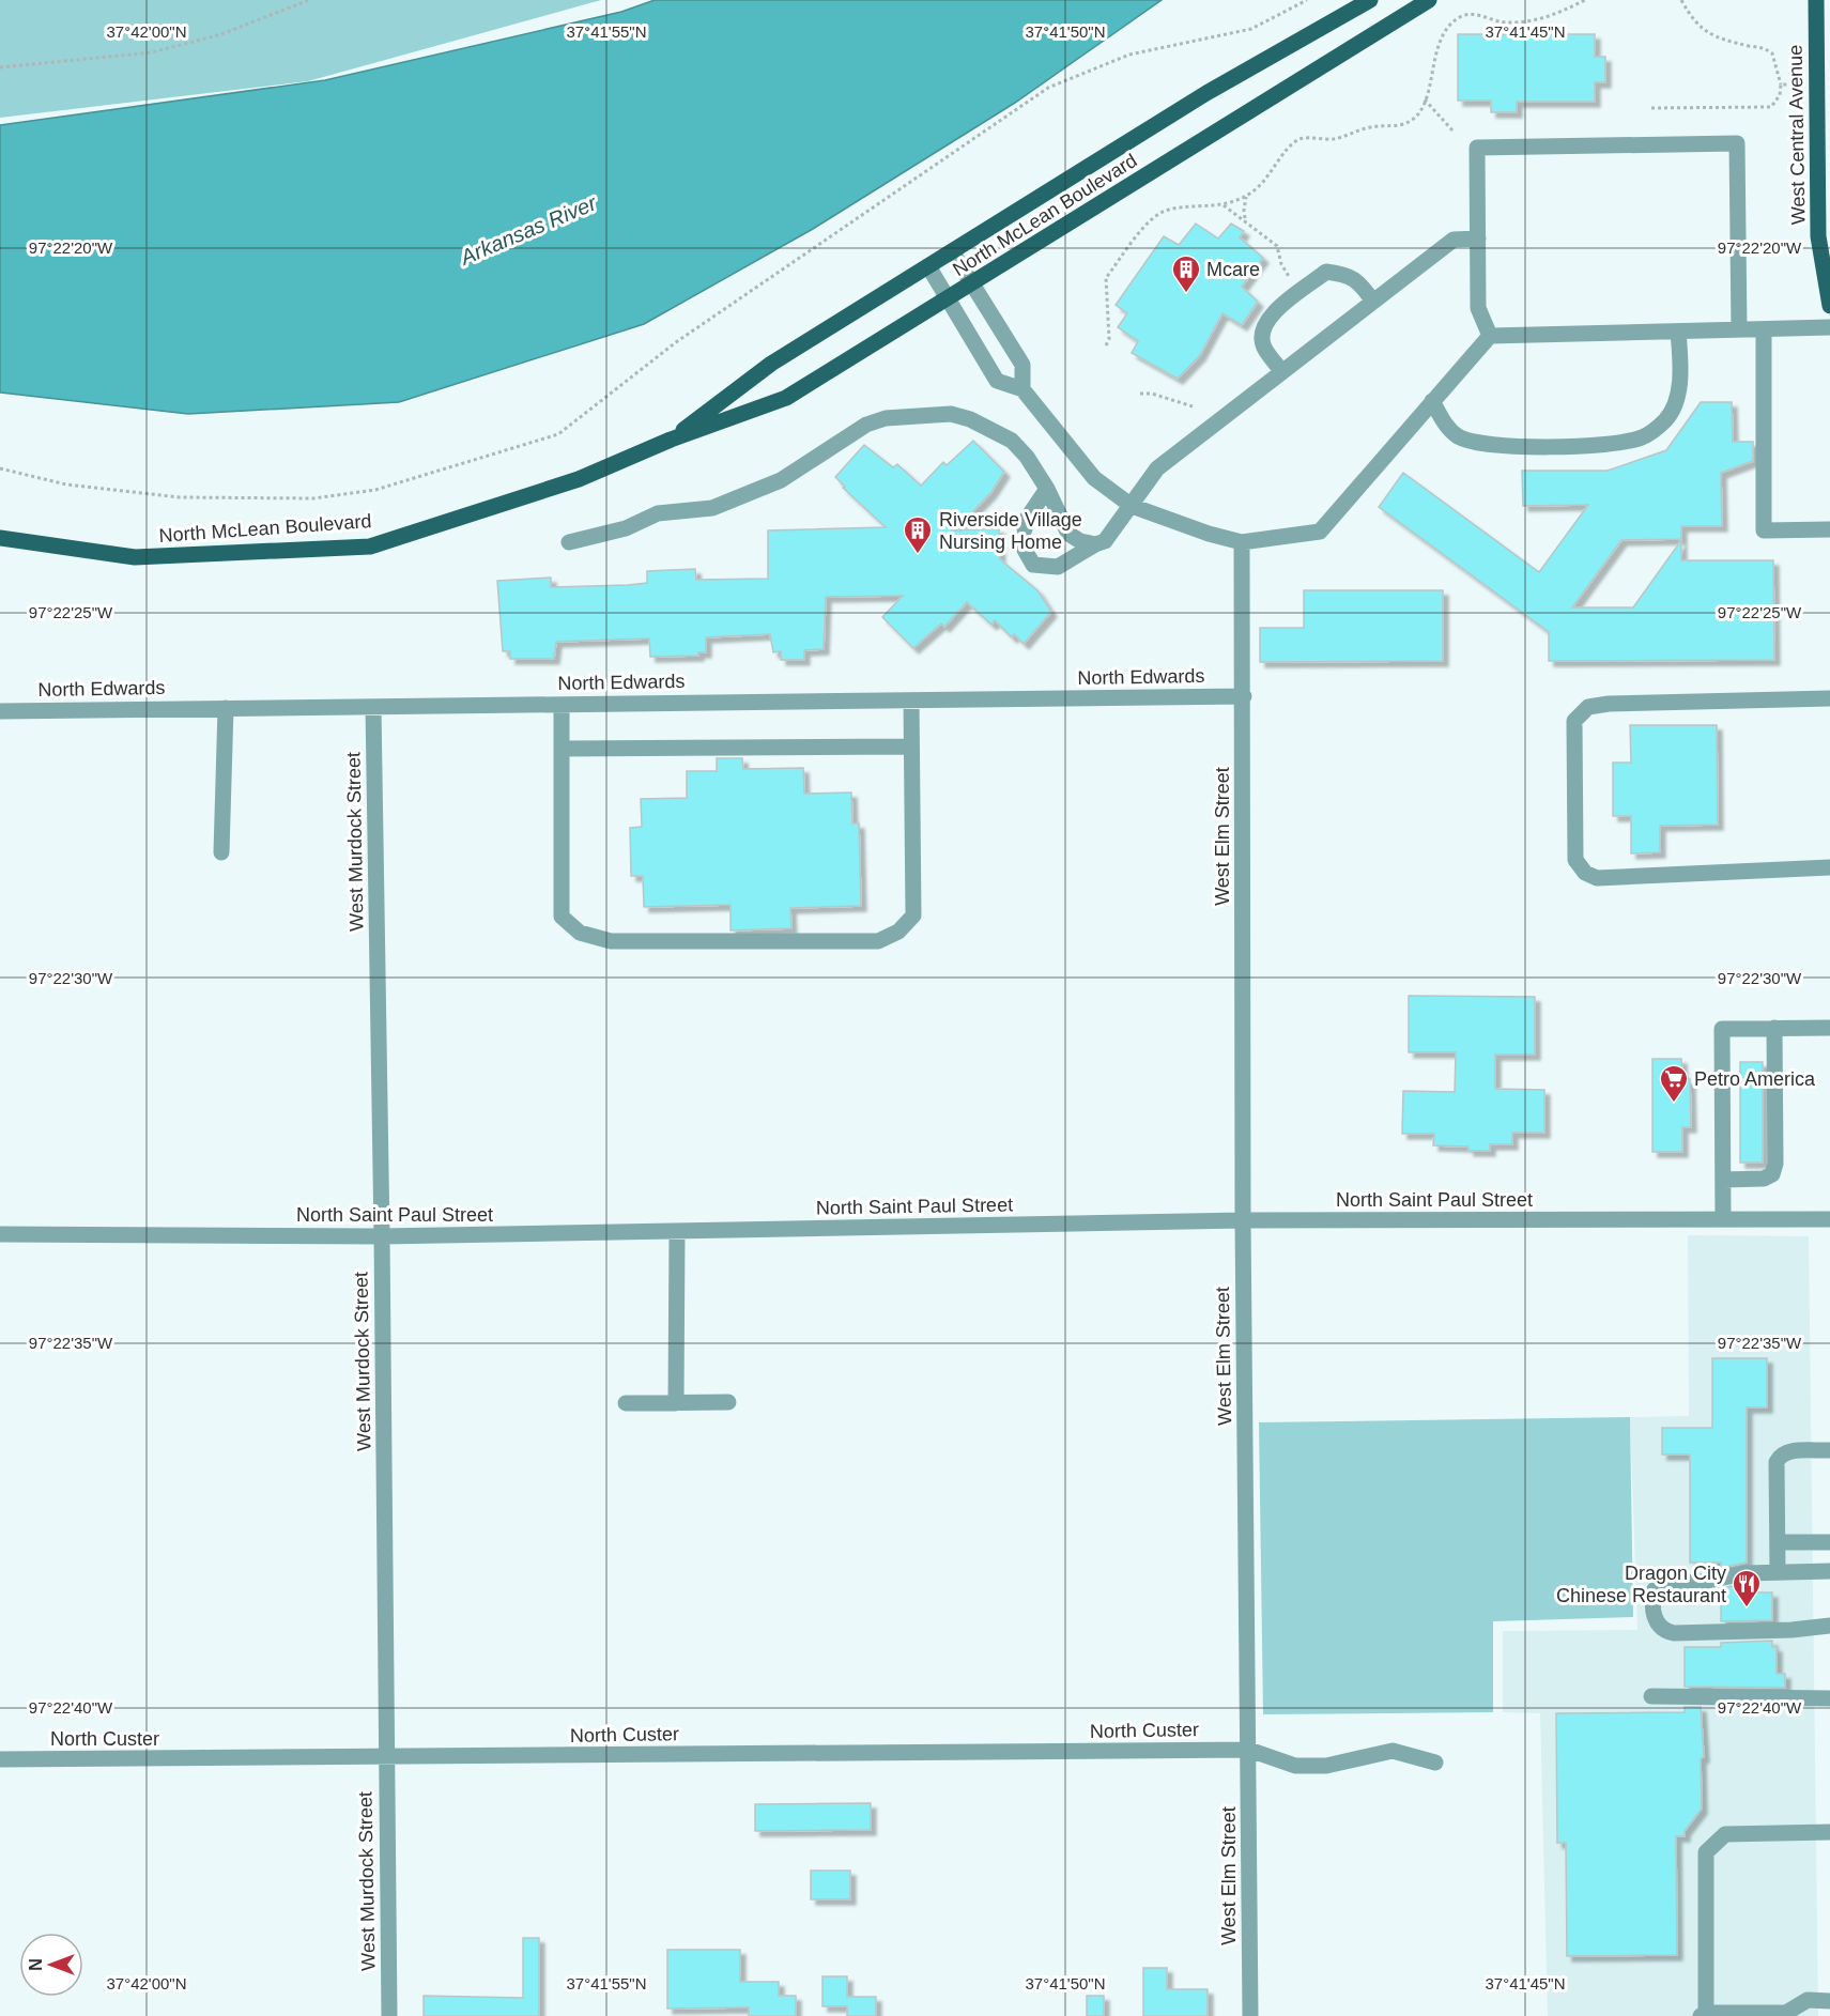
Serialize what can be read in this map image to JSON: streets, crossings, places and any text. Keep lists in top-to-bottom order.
{
  "streets": {
    "main road": ["West Central Avenue", "North McLean Boulevard"],
    "street": [
      "North Edwards",
      "West Elm Street",
      "West Murdock Street",
      "North Saint Paul Street",
      "North Custer"
    ]
  },
  "crossings": [
    ["North Edwards", "West Elm Street"],
    ["North Edwards", "West Murdock Street"],
    ["West Elm Street", "North Saint Paul Street"],
    ["West Elm Street", "North Custer"],
    ["West Murdock Street", "North Saint Paul Street"],
    ["West Murdock Street", "North Custer"]
  ],
  "water": ["Arkansas River"],
  "places": {
    "building": ["Mcare", "Riverside Village Nursing Home"],
    "supermarket": ["Petro America"],
    "restaurant": ["Dragon City Chinese Restaurant"]
  },
  "north": "left",
  "coordinates": [
    "37°42'00\"N",
    "37°41'55\"N",
    "37°41'50\"N",
    "37°41'45\"N",
    "97°22'20\"W",
    "97°22'25\"W",
    "97°22'30\"W",
    "97°22'35\"W",
    "97°22'40\"W"
  ]
}
